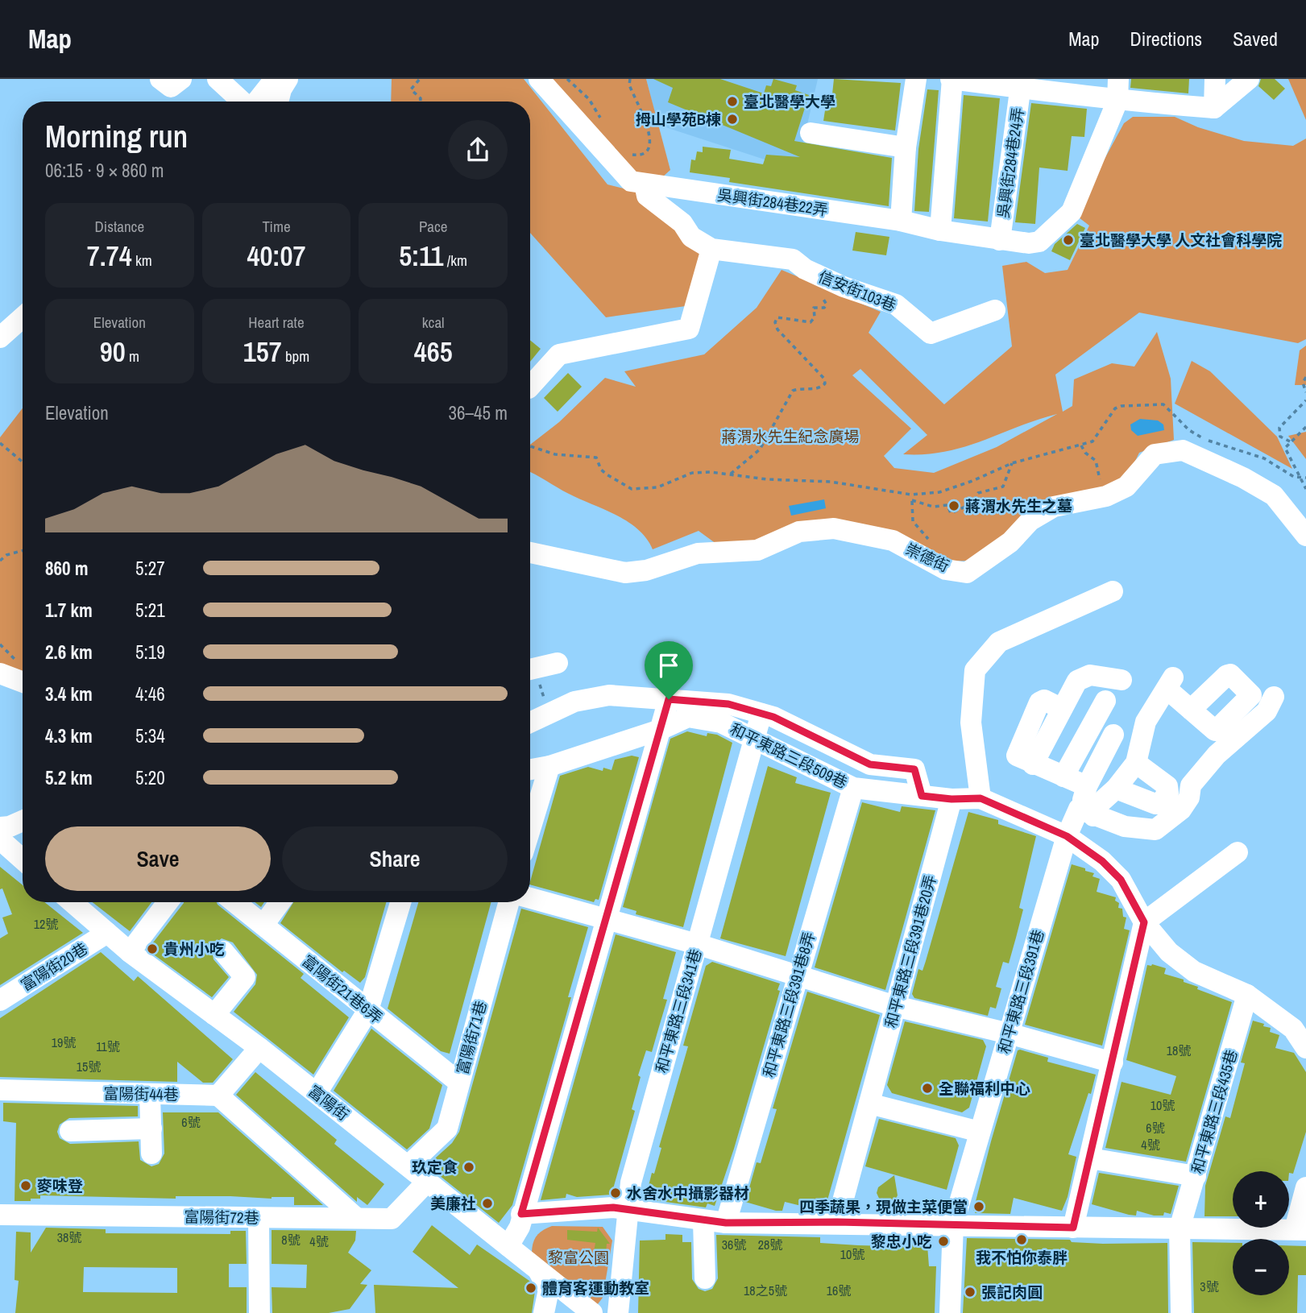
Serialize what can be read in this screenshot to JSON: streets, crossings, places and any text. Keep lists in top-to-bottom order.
{
  "streets": {
    "street": [
      "吳興街284巷24弄",
      "吳興街284巷22弄",
      "信安街103巷",
      "崇德街",
      "和平東路三段509巷",
      "和平東路三段391巷20弄",
      "富陽街20巷",
      "富陽街21巷6弄",
      "和平東路三段391巷",
      "和平東路三段391巷8弄",
      "和平東路三段341巷",
      "富陽街71巷",
      "富陽街44巷",
      "富陽街",
      "和平東路三段435巷",
      "富陽街72巷"
    ]
  },
  "crossings": [
    ["吳興街284巷24弄", "吳興街284巷22弄"],
    ["吳興街284巷22弄", "信安街103巷"],
    ["和平東路三段509巷", "和平東路三段391巷20弄"],
    ["和平東路三段509巷", "和平東路三段391巷"],
    ["和平東路三段509巷", "和平東路三段391巷8弄"],
    ["和平東路三段509巷", "和平東路三段341巷"],
    ["和平東路三段509巷", "和平東路三段435巷"],
    ["富陽街20巷", "富陽街"],
    ["富陽街21巷6弄", "富陽街71巷"],
    ["富陽街71巷", "富陽街"],
    ["富陽街", "富陽街72巷"]
  ],
  "parks": ["蔣渭水先生紀念廣場", "黎富公園"],
  "places": [
    "臺北醫學大學",
    "拇山學苑B棟",
    "臺北醫學大學 人文社會科學院",
    "蔣渭水先生之墓",
    "貴州小吃",
    "全聯福利中心",
    "玖定食",
    "麥味登",
    "水舍水中攝影器材",
    "美廉社",
    "四季蔬果，現做主菜便當",
    "我不怕你泰胖",
    "黎忠小吃",
    "體育客運動教室",
    "張記肉圓"
  ],
  "house_numbers": [
    "12號",
    "19號",
    "11號",
    "18號",
    "15號",
    "10號",
    "6號",
    "6號",
    "4號",
    "38號",
    "8號",
    "4號",
    "36號",
    "28號",
    "10號",
    "3號",
    "18之5號",
    "16號"
  ],
  "page": {
    "header": "Map",
    "nav": ["Map", "Directions", "Saved"],
    "heading": ["Morning run", "06:15 · 9 × 860 m"],
    "stats": [
      ["Distance", "7.74 km"],
      ["Time", "40:07"],
      ["Pace", "5:11 /km"],
      ["Elevation", "90 m"],
      ["Heart rate", "157 bpm"],
      ["kcal", "465"]
    ],
    "chart": ["Elevation", "36–45 m"],
    "list": [
      {
        "name": "860 m",
        "note": "5:27"
      },
      {
        "name": "1.7 km",
        "note": "5:21"
      },
      {
        "name": "2.6 km",
        "note": "5:19"
      },
      {
        "name": "3.4 km",
        "note": "4:46"
      },
      {
        "name": "4.3 km",
        "note": "5:34"
      },
      {
        "name": "5.2 km",
        "note": "5:20"
      }
    ],
    "buttons": ["Save", "Share"],
    "map_buttons": ["+", "−"]
  }
}
